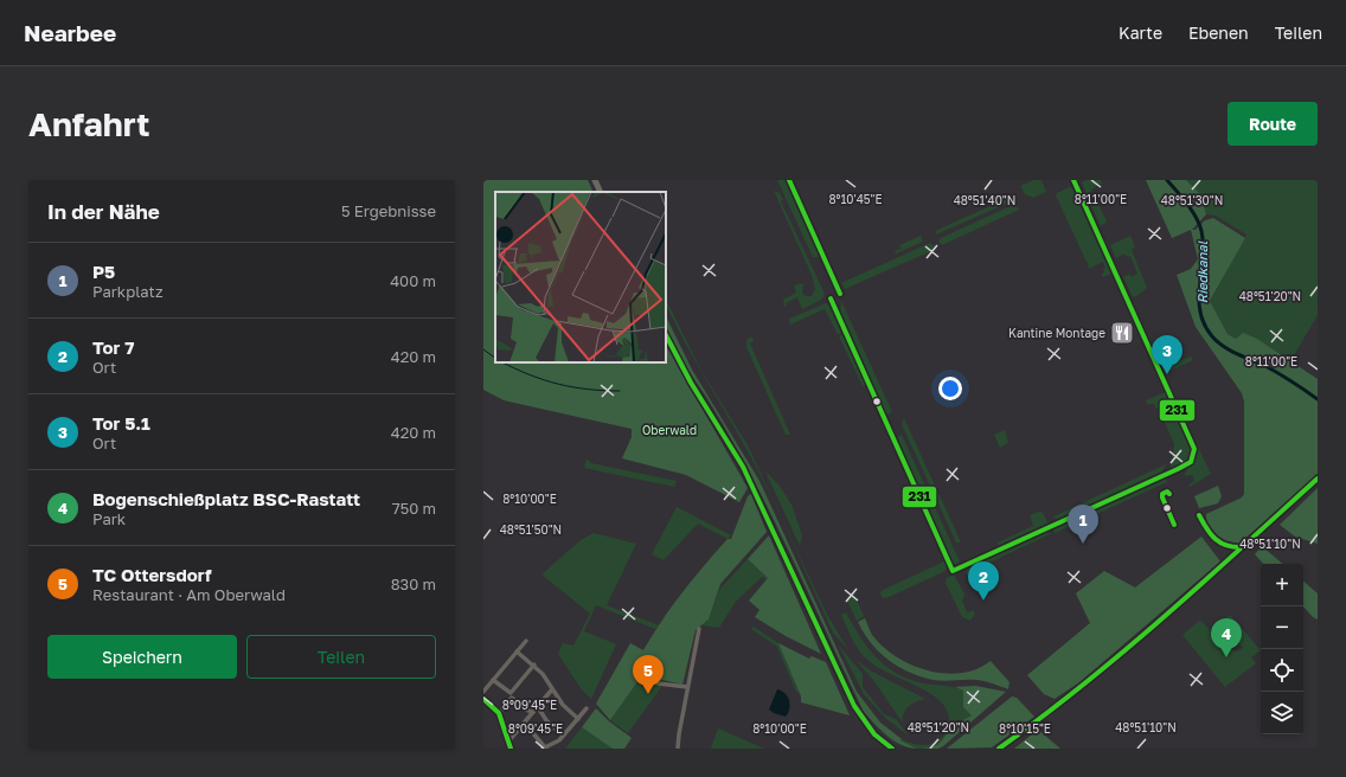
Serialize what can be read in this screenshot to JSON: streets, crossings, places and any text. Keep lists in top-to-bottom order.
{
  "water": ["Riedkanal"],
  "parks": ["Oberwald"],
  "places": {
    "restaurant": ["Kantine Montage"]
  },
  "lines": ["transit line 231"],
  "page": {
    "header": "Nearbee",
    "nav": ["Karte", "Ebenen", "Teilen"],
    "buttons": [
      "Route",
      ["Speichern", "Teilen"]
    ],
    "title": "Anfahrt",
    "heading": ["In der Nähe", "5 Ergebnisse"],
    "list": [
      {
        "mark": "1",
        "name": "P5",
        "note": "Parkplatz",
        "value": "400 m"
      },
      {
        "mark": "2",
        "name": "Tor 7",
        "note": "Ort",
        "value": "420 m"
      },
      {
        "mark": "3",
        "name": "Tor 5.1",
        "note": "Ort",
        "value": "420 m"
      },
      {
        "mark": "4",
        "name": "Bogenschießplatz BSC-Rastatt",
        "note": "Park",
        "value": "750 m"
      },
      {
        "mark": "5",
        "name": "TC Ottersdorf",
        "note": "Restaurant · Am Oberwald",
        "value": "830 m"
      }
    ],
    "pins": [
      "3",
      "1",
      "2",
      "4",
      "5"
    ],
    "map_buttons": ["+", "−"]
  },
  "coordinates": [
    "8°10'45\"E",
    "8°11'00\"E",
    "48°51'40\"N",
    "48°51'30\"N",
    "48°51'20\"N",
    "8°10'00\"E",
    "48°51'50\"N",
    "48°51'10\"N",
    "8°09'45\"E",
    "8°10'15\"E"
  ]
}
